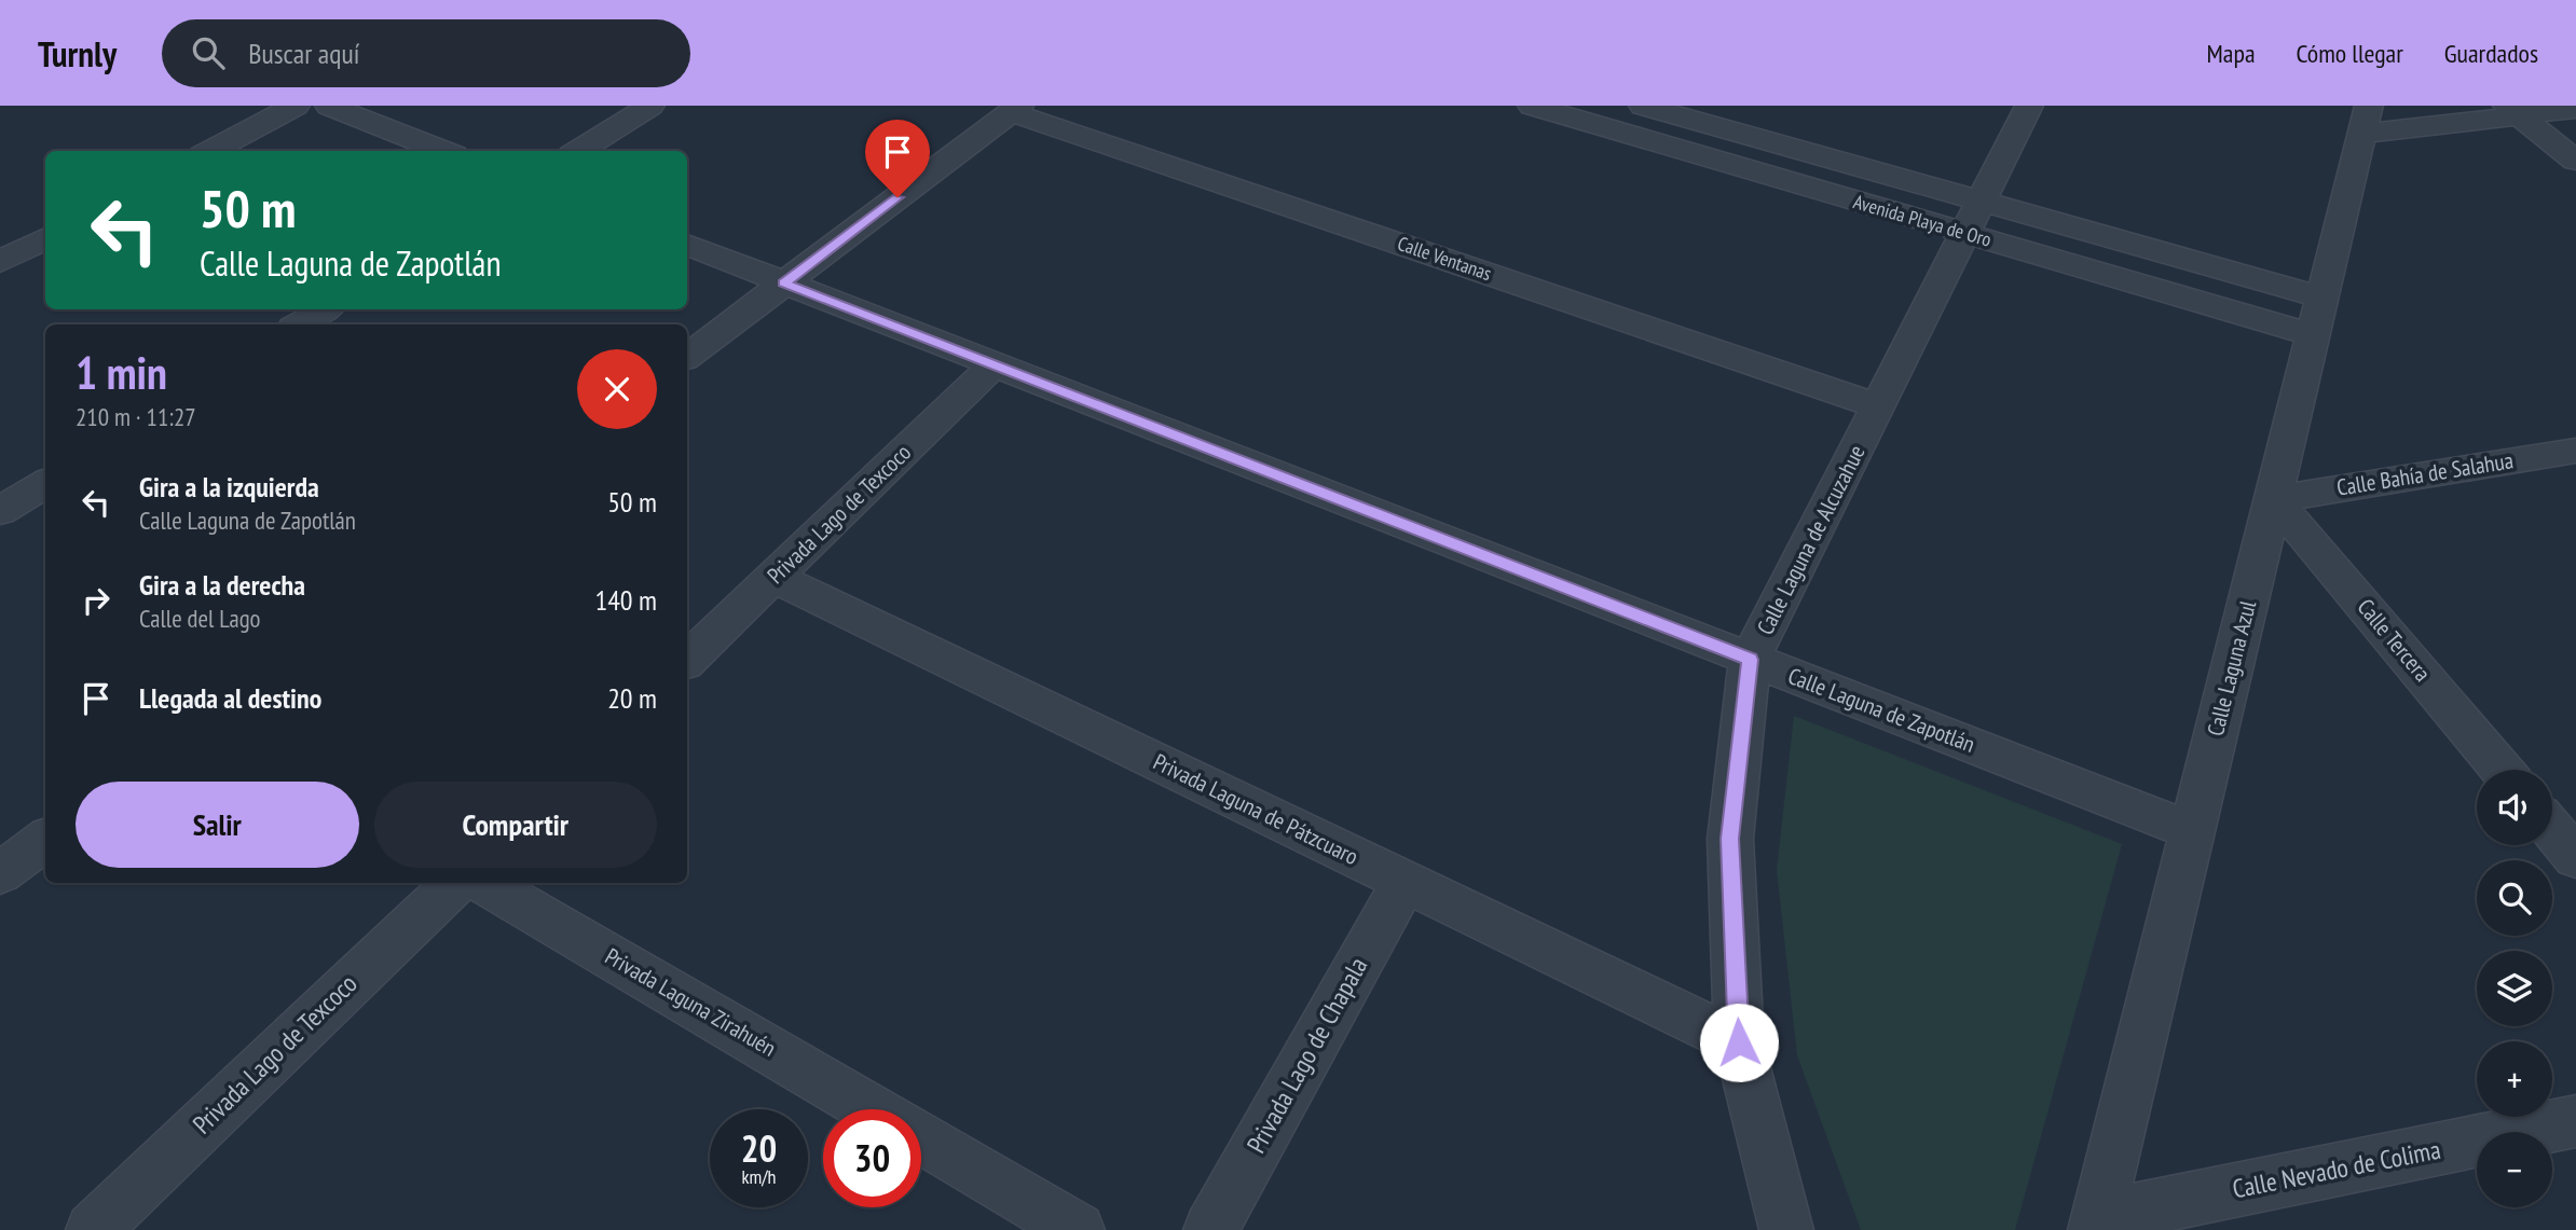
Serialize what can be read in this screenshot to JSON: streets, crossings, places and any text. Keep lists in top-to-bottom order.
{
  "streets": {
    "street": [
      "Avenida Playa de Oro",
      "Calle Ventanas",
      "Calle Bahía de Salahua",
      "Privada Lago de Texcoco",
      "Calle Laguna de Alcuzahue",
      "Calle Tercera",
      "Calle Laguna Azul",
      "Calle Laguna de Zapotlán",
      "Privada Laguna de Pátzcuaro",
      "Privada Laguna Zirahuén",
      "Privada Lago de Chapala",
      "Calle Nevado de Colima"
    ]
  },
  "crossings": [
    ["Avenida Playa de Oro", "Calle Laguna de Alcuzahue"],
    ["Avenida Playa de Oro", "Calle Laguna Azul"],
    ["Calle Ventanas", "Calle Laguna de Alcuzahue"],
    ["Calle Bahía de Salahua", "Calle Tercera"],
    ["Calle Bahía de Salahua", "Calle Laguna Azul"],
    ["Privada Lago de Texcoco", "Calle Laguna de Zapotlán"],
    ["Privada Lago de Texcoco", "Privada Laguna de Pátzcuaro"],
    ["Calle Laguna de Alcuzahue", "Calle Laguna de Zapotlán"],
    ["Calle Laguna de Alcuzahue", "Privada Laguna de Pátzcuaro"],
    ["Calle Tercera", "Calle Laguna Azul"],
    ["Calle Laguna Azul", "Calle Laguna de Zapotlán"],
    ["Calle Laguna Azul", "Calle Nevado de Colima"],
    ["Privada Laguna de Pátzcuaro", "Privada Lago de Chapala"]
  ],
  "page": {
    "header": "Turnly",
    "search": "Buscar aquí",
    "nav": ["Mapa", "Cómo llegar", "Guardados"],
    "turn": ["50 m", "Calle Laguna de Zapotlán"],
    "heading": ["1 min", "210 m · 11:27"],
    "list": [
      {
        "name": "Gira a la izquierda",
        "note": "Calle Laguna de Zapotlán",
        "value": "50 m"
      },
      {
        "name": "Gira a la derecha",
        "note": "Calle del Lago",
        "value": "140 m"
      },
      {
        "name": "Llegada al destino",
        "value": "20 m"
      }
    ],
    "buttons": ["Salir", "Compartir"],
    "map_buttons": ["+", "−"],
    "speed": "20 km/h",
    "limit": "30"
  }
}
